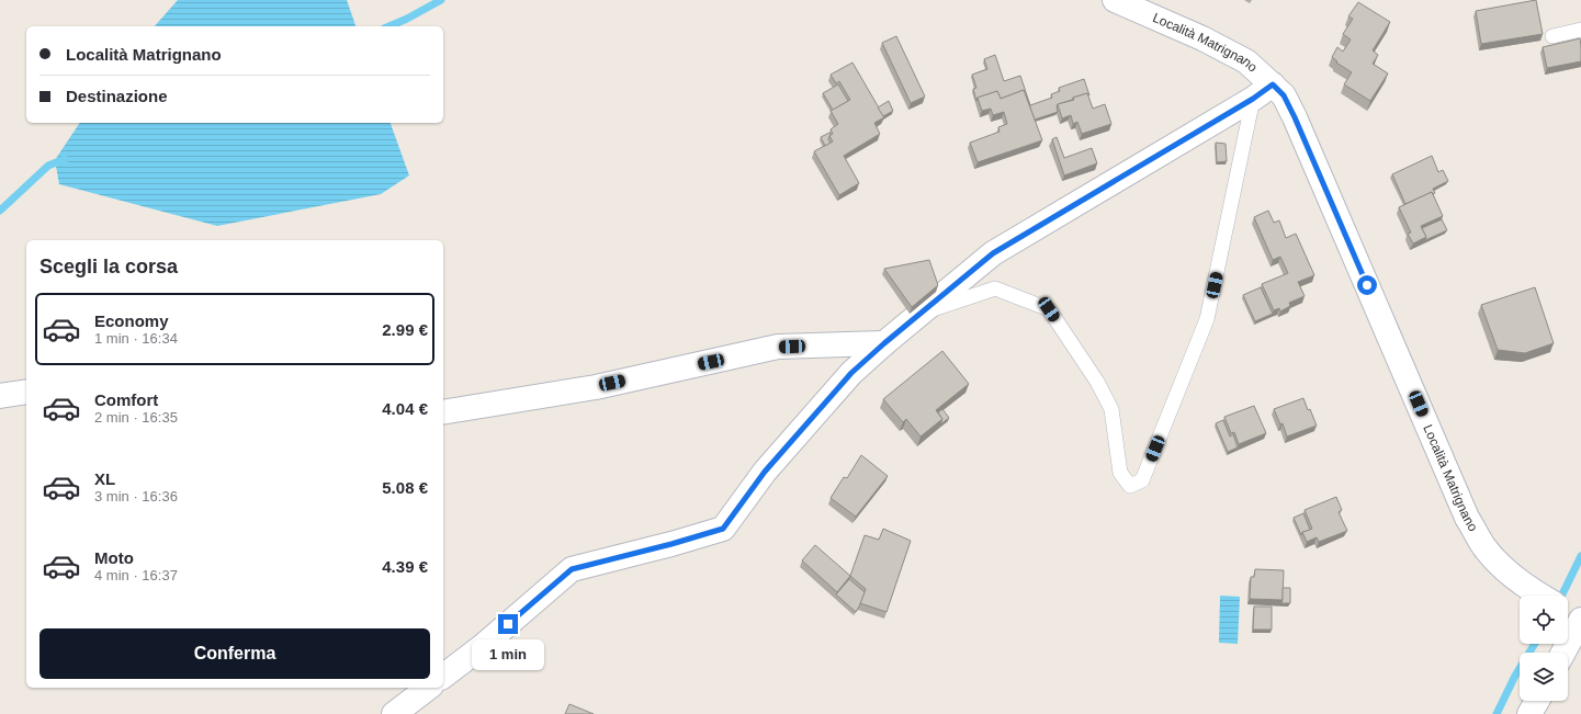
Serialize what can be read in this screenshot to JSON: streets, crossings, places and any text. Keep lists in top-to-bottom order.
{
  "streets": {
    "street": ["Località Matrignano"]
  },
  "page": {
    "banner": ["Località Matrignano", "Destinazione"],
    "heading": "Scegli la corsa",
    "list": [
      {
        "name": "Economy",
        "note": "1 min · 16:34",
        "value": "2.99 €"
      },
      {
        "name": "Comfort",
        "note": "2 min · 16:35",
        "value": "4.04 €"
      },
      {
        "name": "XL",
        "note": "3 min · 16:36",
        "value": "5.08 €"
      },
      {
        "name": "Moto",
        "note": "4 min · 16:37",
        "value": "4.39 €"
      }
    ],
    "buttons": "Conferma",
    "bubble": "1 min"
  }
}
